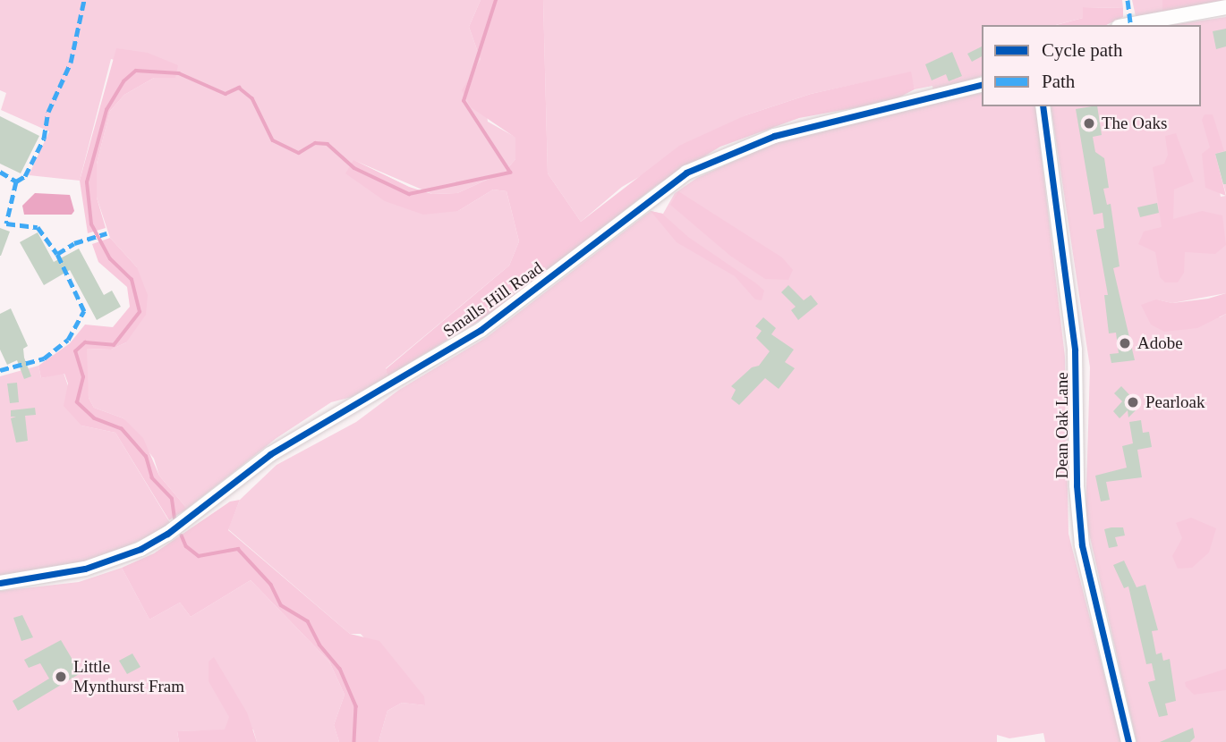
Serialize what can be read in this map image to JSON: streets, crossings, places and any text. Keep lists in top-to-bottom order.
{
  "streets": {
    "street": ["Smalls Hill Road", "Dean Oak Lane"]
  },
  "places": [
    "The Oaks",
    "Adobe",
    "Pearloak",
    "Little Mynthurst Fram"
  ],
  "legend": ["Cycle path", "Path"]
}
